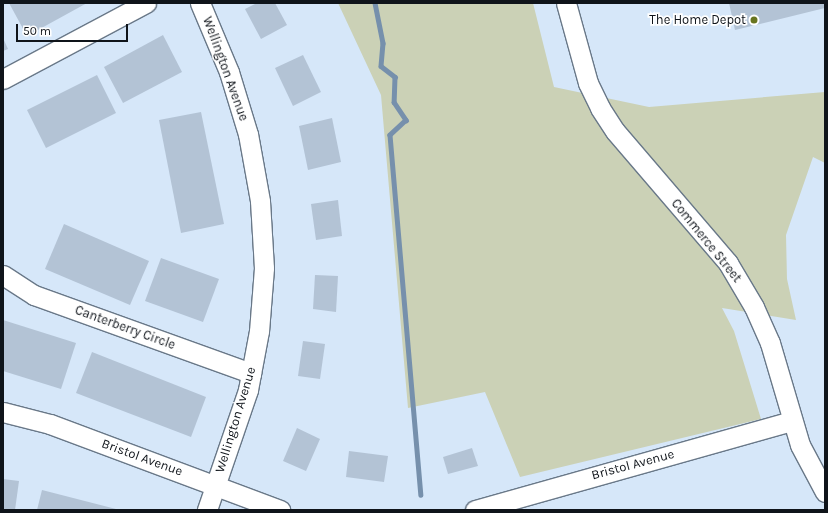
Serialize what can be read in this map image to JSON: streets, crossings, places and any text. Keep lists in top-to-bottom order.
{
  "streets": {
    "street": [
      "Wellington Avenue",
      "Commerce Street",
      "Canterberry Circle",
      "Bristol Avenue"
    ]
  },
  "crossings": [
    ["Wellington Avenue", "Canterberry Circle"],
    ["Wellington Avenue", "Bristol Avenue"],
    ["Commerce Street", "Bristol Avenue"]
  ],
  "places": ["The Home Depot"],
  "scale_bar": "50 m"
}
